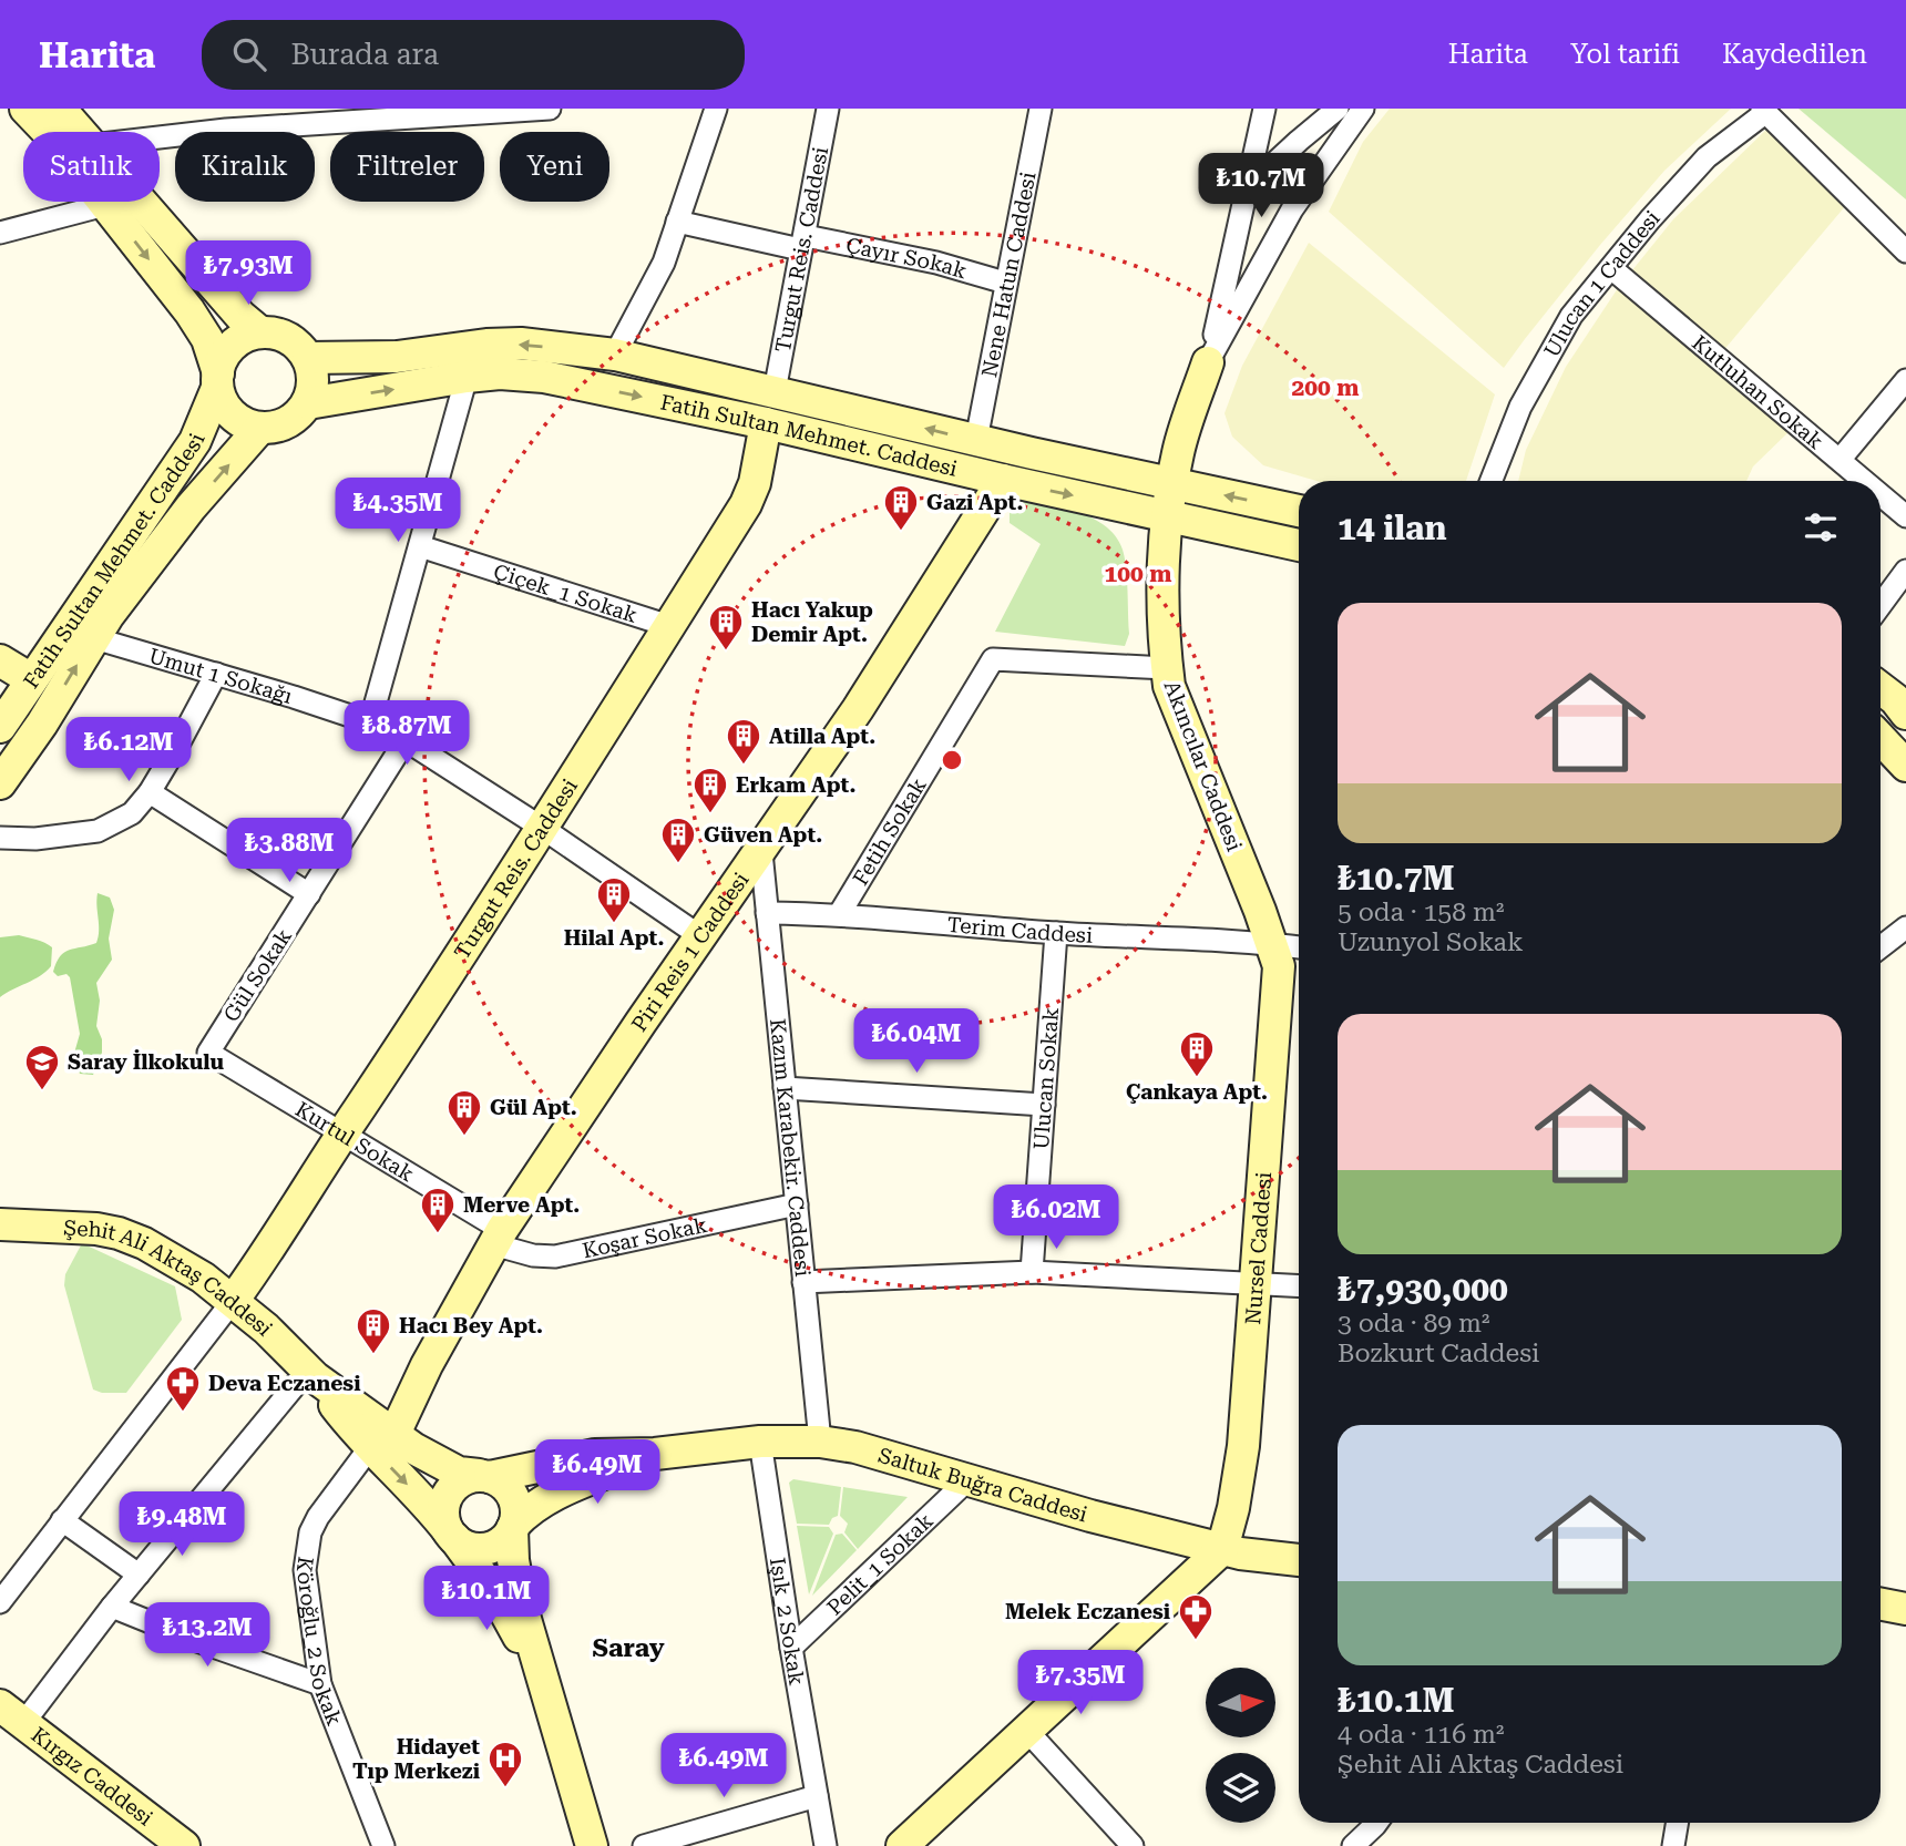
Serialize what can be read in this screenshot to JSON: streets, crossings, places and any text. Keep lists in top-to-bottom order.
{
  "streets": {
    "street": [
      "Turgut Reis. Caddesi",
      "Çayır Sokak",
      "Nene Hatun Caddesi",
      "Ulucan 1 Caddesi",
      "Kutluhan Sokak",
      "Fatih Sultan Mehmet. Caddesi",
      "Çiçek_1 Sokak",
      "Umut 1 Sokağı",
      "Akıncılar Caddesi",
      "Fetih Sokak",
      "Terim Caddesi",
      "Piri Reis 1 Caddesi",
      "Gül Sokak",
      "Ulucan Sokak",
      "Kurtul Sokak",
      "Kazım Karabekir. Caddesi",
      "Koşar Sokak",
      "Nursel Caddesi",
      "Şehit Ali Aktaş Caddesi",
      "Saltuk Buğra Caddesi",
      "Pelit_1 Sokak",
      "Işık_2 Sokak",
      "Köroğlu_2 Sokak",
      "Kırgız Caddesi"
    ]
  },
  "crossings": [
    ["Turgut Reis. Caddesi", "Çayır Sokak"],
    ["Turgut Reis. Caddesi", "Fatih Sultan Mehmet. Caddesi"],
    ["Turgut Reis. Caddesi", "Çiçek_1 Sokak"],
    ["Turgut Reis. Caddesi", "Umut 1 Sokağı"],
    ["Turgut Reis. Caddesi", "Kurtul Sokak"],
    ["Turgut Reis. Caddesi", "Şehit Ali Aktaş Caddesi"],
    ["Çayır Sokak", "Nene Hatun Caddesi"],
    ["Nene Hatun Caddesi", "Fatih Sultan Mehmet. Caddesi"],
    ["Ulucan 1 Caddesi", "Kutluhan Sokak"],
    ["Fatih Sultan Mehmet. Caddesi", "Umut 1 Sokağı"],
    ["Fatih Sultan Mehmet. Caddesi", "Akıncılar Caddesi"],
    ["Fatih Sultan Mehmet. Caddesi", "Piri Reis 1 Caddesi"],
    ["Umut 1 Sokağı", "Piri Reis 1 Caddesi"],
    ["Umut 1 Sokağı", "Gül Sokak"],
    ["Akıncılar Caddesi", "Fetih Sokak"],
    ["Akıncılar Caddesi", "Terim Caddesi"],
    ["Akıncılar Caddesi", "Nursel Caddesi"],
    ["Fetih Sokak", "Terim Caddesi"],
    ["Terim Caddesi", "Ulucan Sokak"],
    ["Terim Caddesi", "Kazım Karabekir. Caddesi"],
    ["Terim Caddesi", "Nursel Caddesi"],
    ["Piri Reis 1 Caddesi", "Kurtul Sokak"],
    ["Piri Reis 1 Caddesi", "Kazım Karabekir. Caddesi"],
    ["Piri Reis 1 Caddesi", "Koşar Sokak"],
    ["Piri Reis 1 Caddesi", "Şehit Ali Aktaş Caddesi"],
    ["Piri Reis 1 Caddesi", "Köroğlu_2 Sokak"],
    ["Gül Sokak", "Kurtul Sokak"],
    ["Kurtul Sokak", "Koşar Sokak"],
    ["Kazım Karabekir. Caddesi", "Koşar Sokak"],
    ["Kazım Karabekir. Caddesi", "Saltuk Buğra Caddesi"],
    ["Nursel Caddesi", "Saltuk Buğra Caddesi"],
    ["Şehit Ali Aktaş Caddesi", "Saltuk Buğra Caddesi"],
    ["Şehit Ali Aktaş Caddesi", "Köroğlu_2 Sokak"],
    ["Saltuk Buğra Caddesi", "Pelit_1 Sokak"],
    ["Saltuk Buğra Caddesi", "Işık_2 Sokak"],
    ["Pelit_1 Sokak", "Işık_2 Sokak"]
  ],
  "districts": ["Saray"],
  "places": {
    "building": [
      "Gazi Apt.",
      "Hacı Yakup Demir Apt.",
      "Atilla Apt.",
      "Erkam Apt.",
      "Güven Apt.",
      "Hilal Apt.",
      "Çankaya Apt.",
      "Gül Apt.",
      "Merve Apt.",
      "Hacı Bey Apt."
    ],
    "school or university": ["Saray İlkokulu"],
    "pharmacy": ["Deva Eczanesi", "Melek Eczanesi"],
    "hospital": ["Hidayet Tıp Merkezi"]
  },
  "north": "right",
  "page": {
    "header": "Harita",
    "search": "Burada ara",
    "nav": ["Harita", "Yol tarifi", "Kaydedilen"],
    "chip": [
      "Satılık",
      "Kiralık",
      "Filtreler",
      "Yeni"
    ],
    "price": [
      "₺10.7M",
      "₺7.93M",
      "₺4.35M",
      "₺8.87M",
      "₺6.12M",
      "₺3.88M",
      "₺6.04M",
      "₺6.02M",
      "₺6.49M",
      "₺9.48M",
      "₺10.1M",
      "₺13.2M",
      "₺7.35M",
      "₺6.49M"
    ],
    "heading": "14 ilan",
    "list": [
      {
        "name": "₺10.7M",
        "note": "5 oda · 158 m² · Uzunyol Sokak"
      },
      {
        "name": "₺7,930,000",
        "note": "3 oda · 89 m² · Bozkurt Caddesi"
      },
      {
        "name": "₺10.1M",
        "note": "4 oda · 116 m² · Şehit Ali Aktaş Caddesi"
      }
    ]
  },
  "rings": ["200 m", "100 m"]
}
